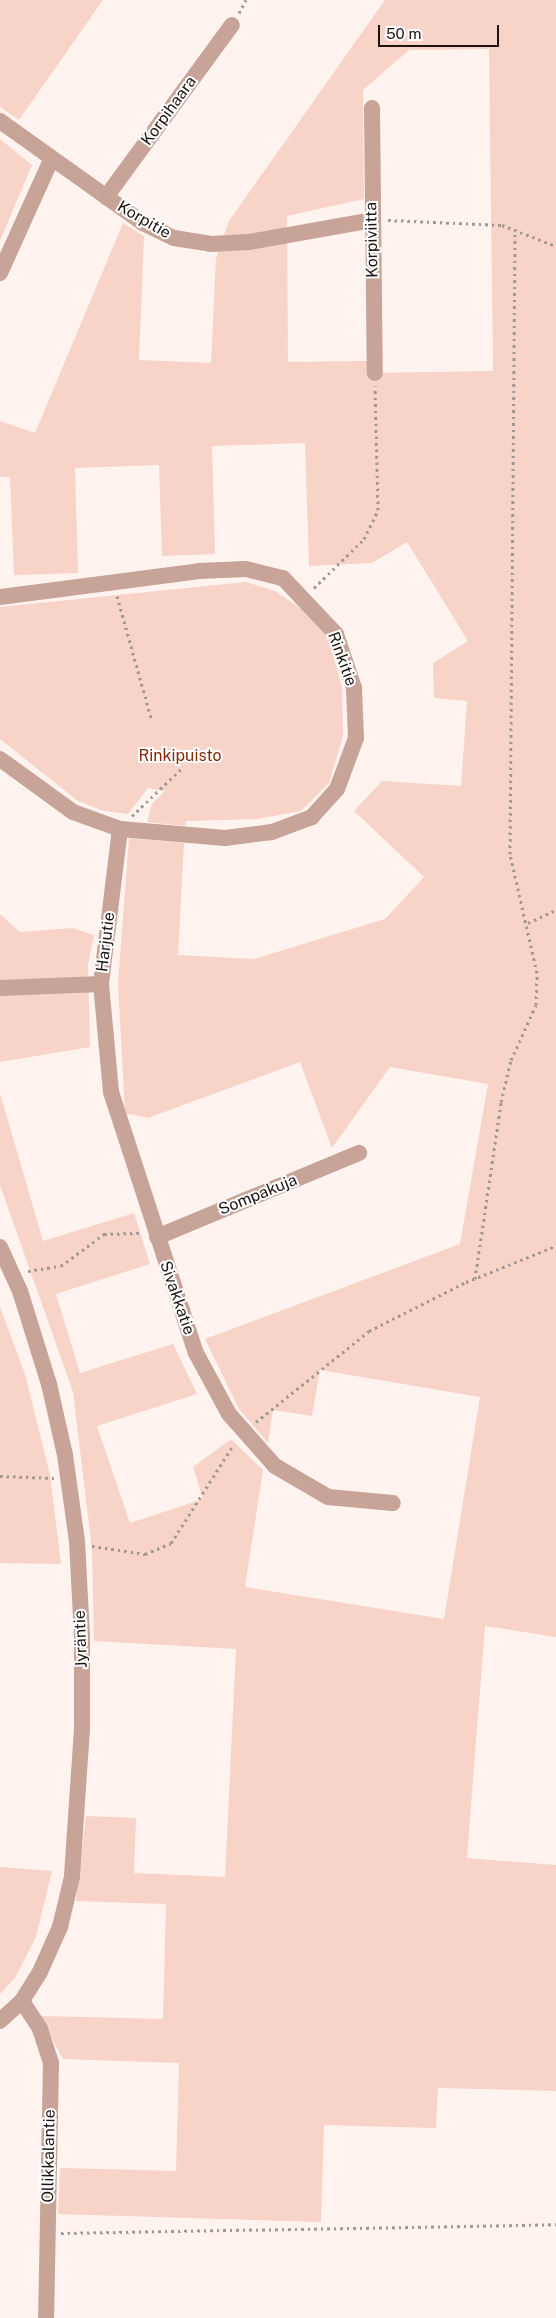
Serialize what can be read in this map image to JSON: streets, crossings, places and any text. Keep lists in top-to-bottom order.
{
  "streets": {
    "street": [
      "Korpihaara",
      "Korpitie",
      "Korpiviitta",
      "Rinkitie",
      "Harjutie",
      "Sompakuja",
      "Sivakkatie",
      "Jyräntie",
      "Ollikkalantie"
    ]
  },
  "crossings": [
    ["Korpihaara", "Korpitie"],
    ["Korpitie", "Korpiviitta"],
    ["Rinkitie", "Harjutie"],
    ["Harjutie", "Sivakkatie"],
    ["Sompakuja", "Sivakkatie"],
    ["Jyräntie", "Ollikkalantie"]
  ],
  "parks": ["Rinkipuisto"],
  "scale_bar": "50 m"
}
